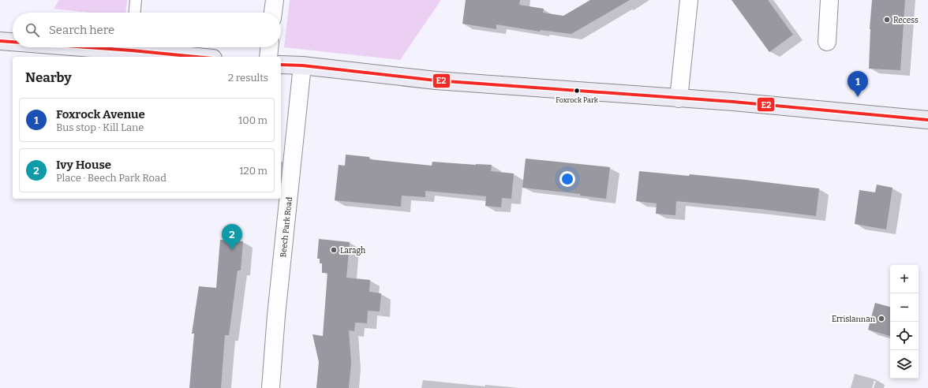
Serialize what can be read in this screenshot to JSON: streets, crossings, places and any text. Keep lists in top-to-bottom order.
{
  "streets": {
    "street": ["Beech Park Road"]
  },
  "places": [
    "Recess",
    "Foxrock Park",
    "Laragh",
    "Errislannan"
  ],
  "lines": ["transit line E2"],
  "page": {
    "search": "Search here",
    "heading": ["Nearby", "2 results"],
    "pins": ["1", "2"],
    "list": [
      {
        "mark": "1",
        "name": "Foxrock Avenue",
        "note": "Bus stop · Kill Lane",
        "value": "100 m"
      },
      {
        "mark": "2",
        "name": "Ivy House",
        "note": "Place · Beech Park Road",
        "value": "120 m"
      }
    ],
    "map_buttons": ["+", "−"]
  }
}
